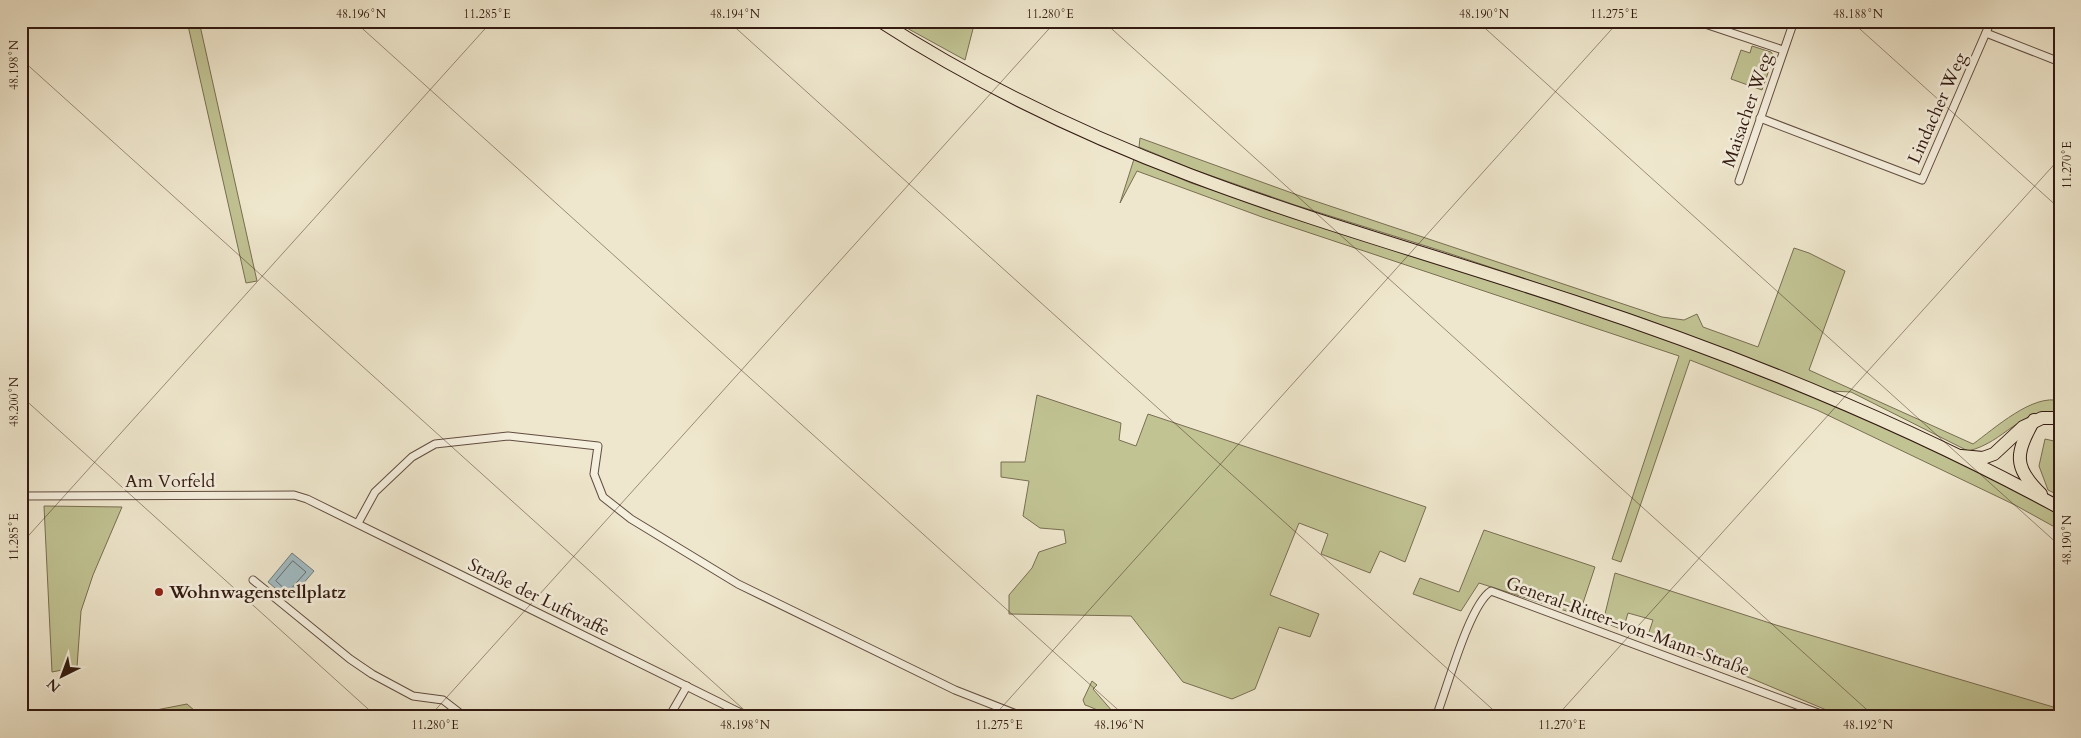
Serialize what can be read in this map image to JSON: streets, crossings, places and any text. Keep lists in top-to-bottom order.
{
  "streets": {
    "street": [
      "Lindacher Weg",
      "Maisacher Weg",
      "Am Vorfeld",
      "Straße der Luftwaffe",
      "General-Ritter-von-Mann-Straße"
    ]
  },
  "crossings": [
    ["Lindacher Weg", "Maisacher Weg"],
    ["Am Vorfeld", "Straße der Luftwaffe"]
  ],
  "places": ["Wohnwagenstellplatz"],
  "north": "bottom left",
  "coordinates": [
    "48.196°N",
    "11.285°E",
    "48.194°N",
    "11.280°E",
    "48.190°N",
    "11.275°E",
    "48.188°N",
    "48.198°N",
    "11.270°E",
    "48.200°N",
    "48.192°N"
  ]
}
